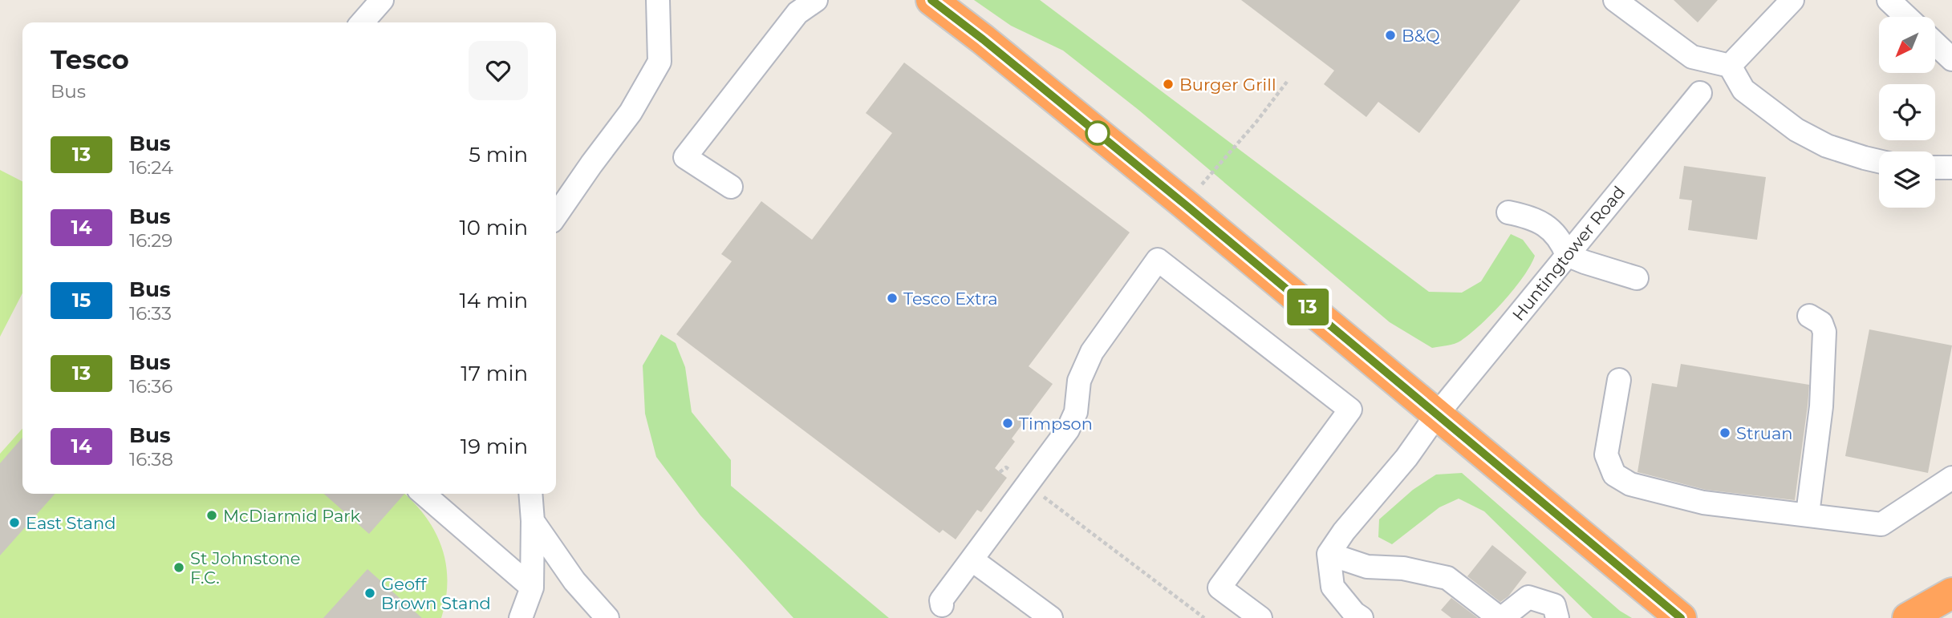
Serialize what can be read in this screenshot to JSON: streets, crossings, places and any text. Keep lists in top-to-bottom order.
{
  "streets": {
    "street": ["Huntingtower Road"]
  },
  "places": [
    "B&Q",
    "Burger Grill",
    "Tesco Extra",
    "Timpson",
    "Struan",
    "McDiarmid Park",
    "East Stand",
    "St Johnstone F.C.",
    "Geoff Brown Stand"
  ],
  "lines": ["bus line 13"],
  "north": "bottom left",
  "page": {
    "on_map": "13",
    "heading": ["Tesco", "Bus"],
    "list": [
      {
        "mark": "13",
        "name": "Bus",
        "note": "16:24",
        "value": "5 min"
      },
      {
        "mark": "14",
        "name": "Bus",
        "note": "16:29",
        "value": "10 min"
      },
      {
        "mark": "15",
        "name": "Bus",
        "note": "16:33",
        "value": "14 min"
      },
      {
        "mark": "13",
        "name": "Bus",
        "note": "16:36",
        "value": "17 min"
      },
      {
        "mark": "14",
        "name": "Bus",
        "note": "16:38",
        "value": "19 min"
      }
    ]
  }
}
